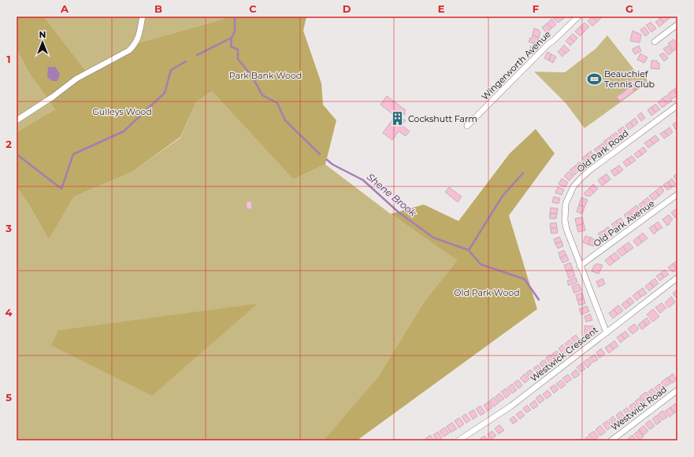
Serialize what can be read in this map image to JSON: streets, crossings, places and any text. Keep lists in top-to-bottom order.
{
  "streets": {
    "street": [
      "Wingerworth Avenue",
      "Old Park Road",
      "Old Park Avenue",
      "Westwick Crescent",
      "Westwick Road"
    ]
  },
  "crossings": [
    ["Old Park Road", "Old Park Avenue"],
    ["Old Park Road", "Westwick Crescent"]
  ],
  "water": ["Shene Brook"],
  "parks": ["Park Bank Wood", "Gulleys Wood", "Old Park Wood"],
  "places": {
    "sports": ["Beauchief Tennis Club"],
    "building": ["Cockshutt Farm"]
  },
  "north": "top",
  "grid": {
    "columns": [
      "A",
      "B",
      "C",
      "D",
      "E",
      "F",
      "G"
    ],
    "rows": [
      "1",
      "2",
      "3",
      "4",
      "5"
    ]
  }
}
